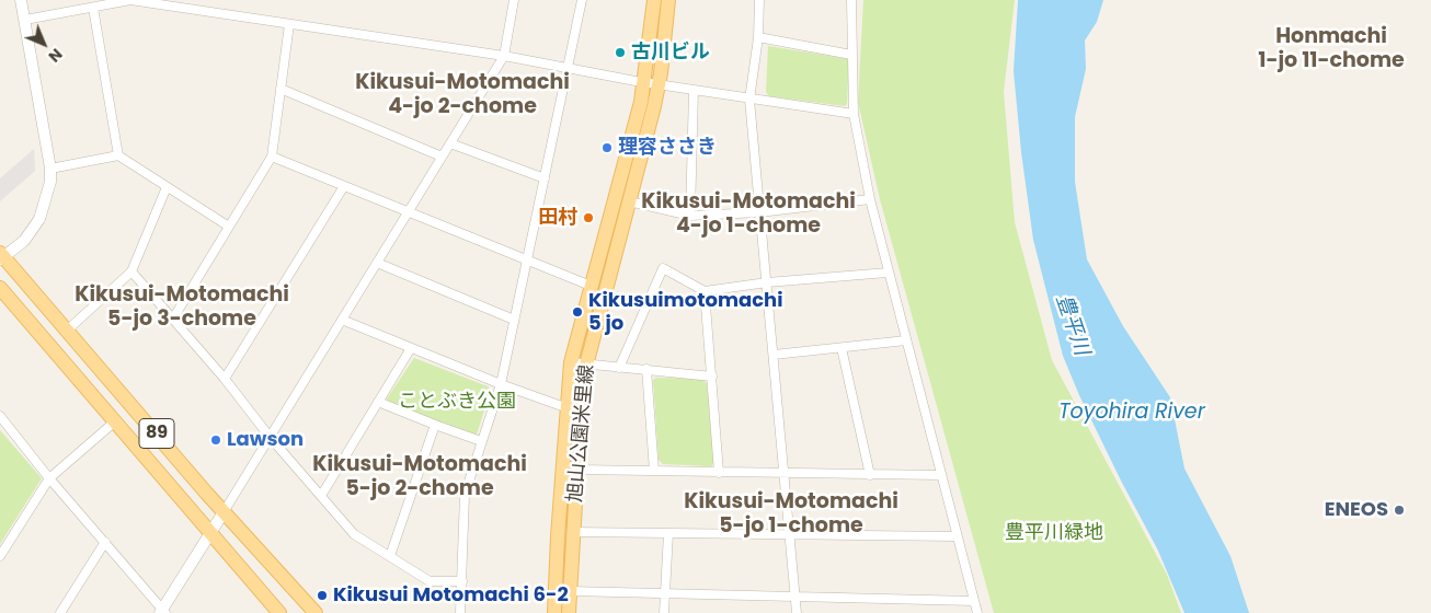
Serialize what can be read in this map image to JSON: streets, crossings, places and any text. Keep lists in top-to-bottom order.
{
  "streets": {
    "main road": ["89", "旭山公園米里線"]
  },
  "districts": [
    "Honmachi 1-jo 11-chome",
    "Kikusui-Motomachi 4-jo 2-chome",
    "Kikusui-Motomachi 4-jo 1-chome",
    "Kikusui-Motomachi 5-jo 3-chome",
    "Kikusui-Motomachi 5-jo 2-chome",
    "Kikusui-Motomachi 5-jo 1-chome"
  ],
  "water": ["豊平川", "Toyohira River"],
  "parks": ["ことぶき公園", "豊平川緑地"],
  "places": [
    "古川ビル",
    "理容ささき",
    "田村",
    "Kikusuimotomachi 5 jo",
    "Lawson",
    "ENEOS",
    "Kikusui Motomachi 6-2"
  ],
  "north": "bottom right"
}
